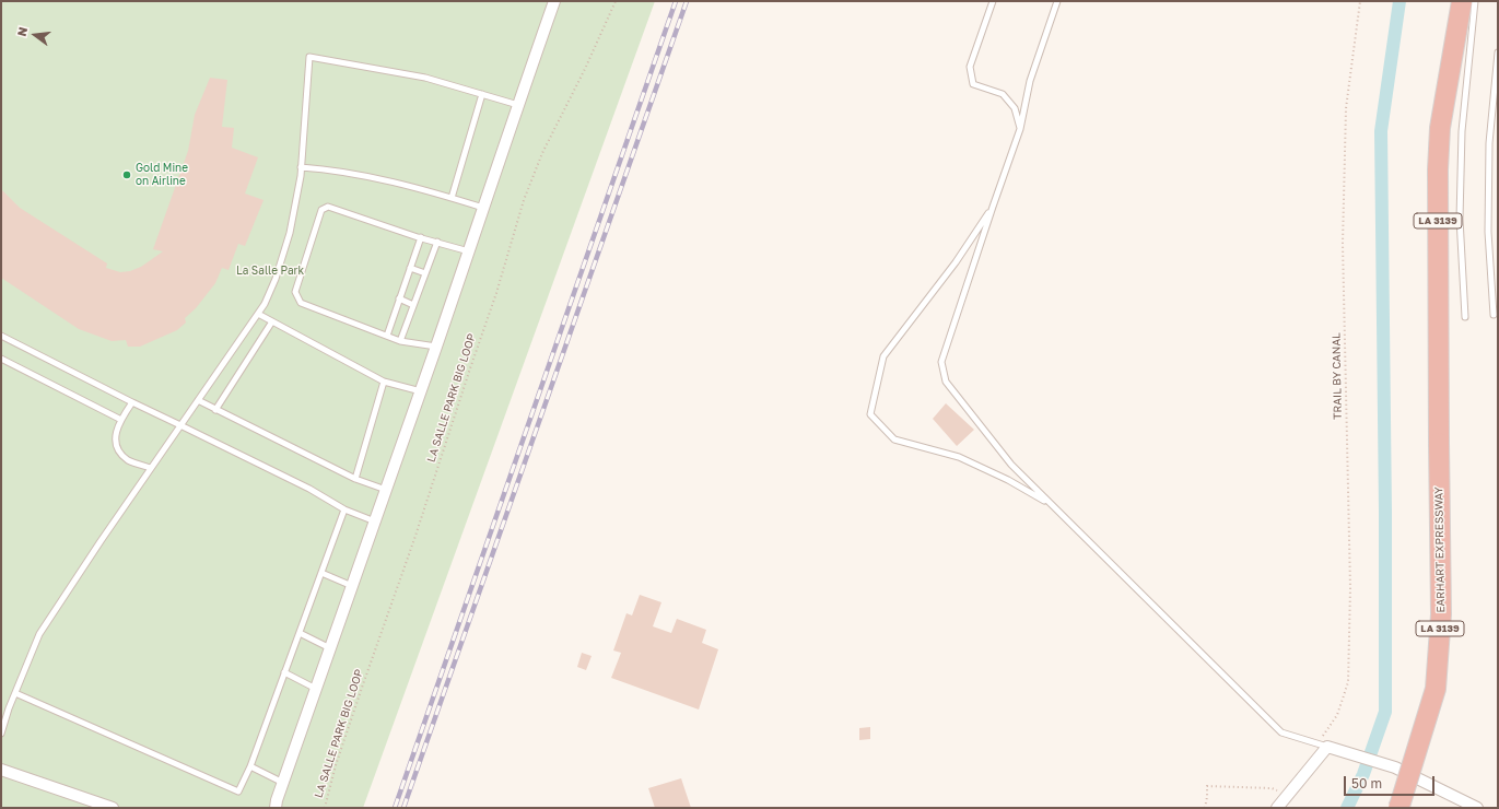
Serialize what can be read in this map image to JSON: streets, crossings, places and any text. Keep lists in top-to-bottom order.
{
  "streets": {
    "highway": ["LA 3139", "EARHART EXPRESSWAY"],
    "path": ["TRAIL BY CANAL", "LA SALLE PARK BIG LOOP"]
  },
  "parks": ["La Salle Park"],
  "places": ["Gold Mine on Airline"],
  "scale_bar": "50 m",
  "north": "left"
}
